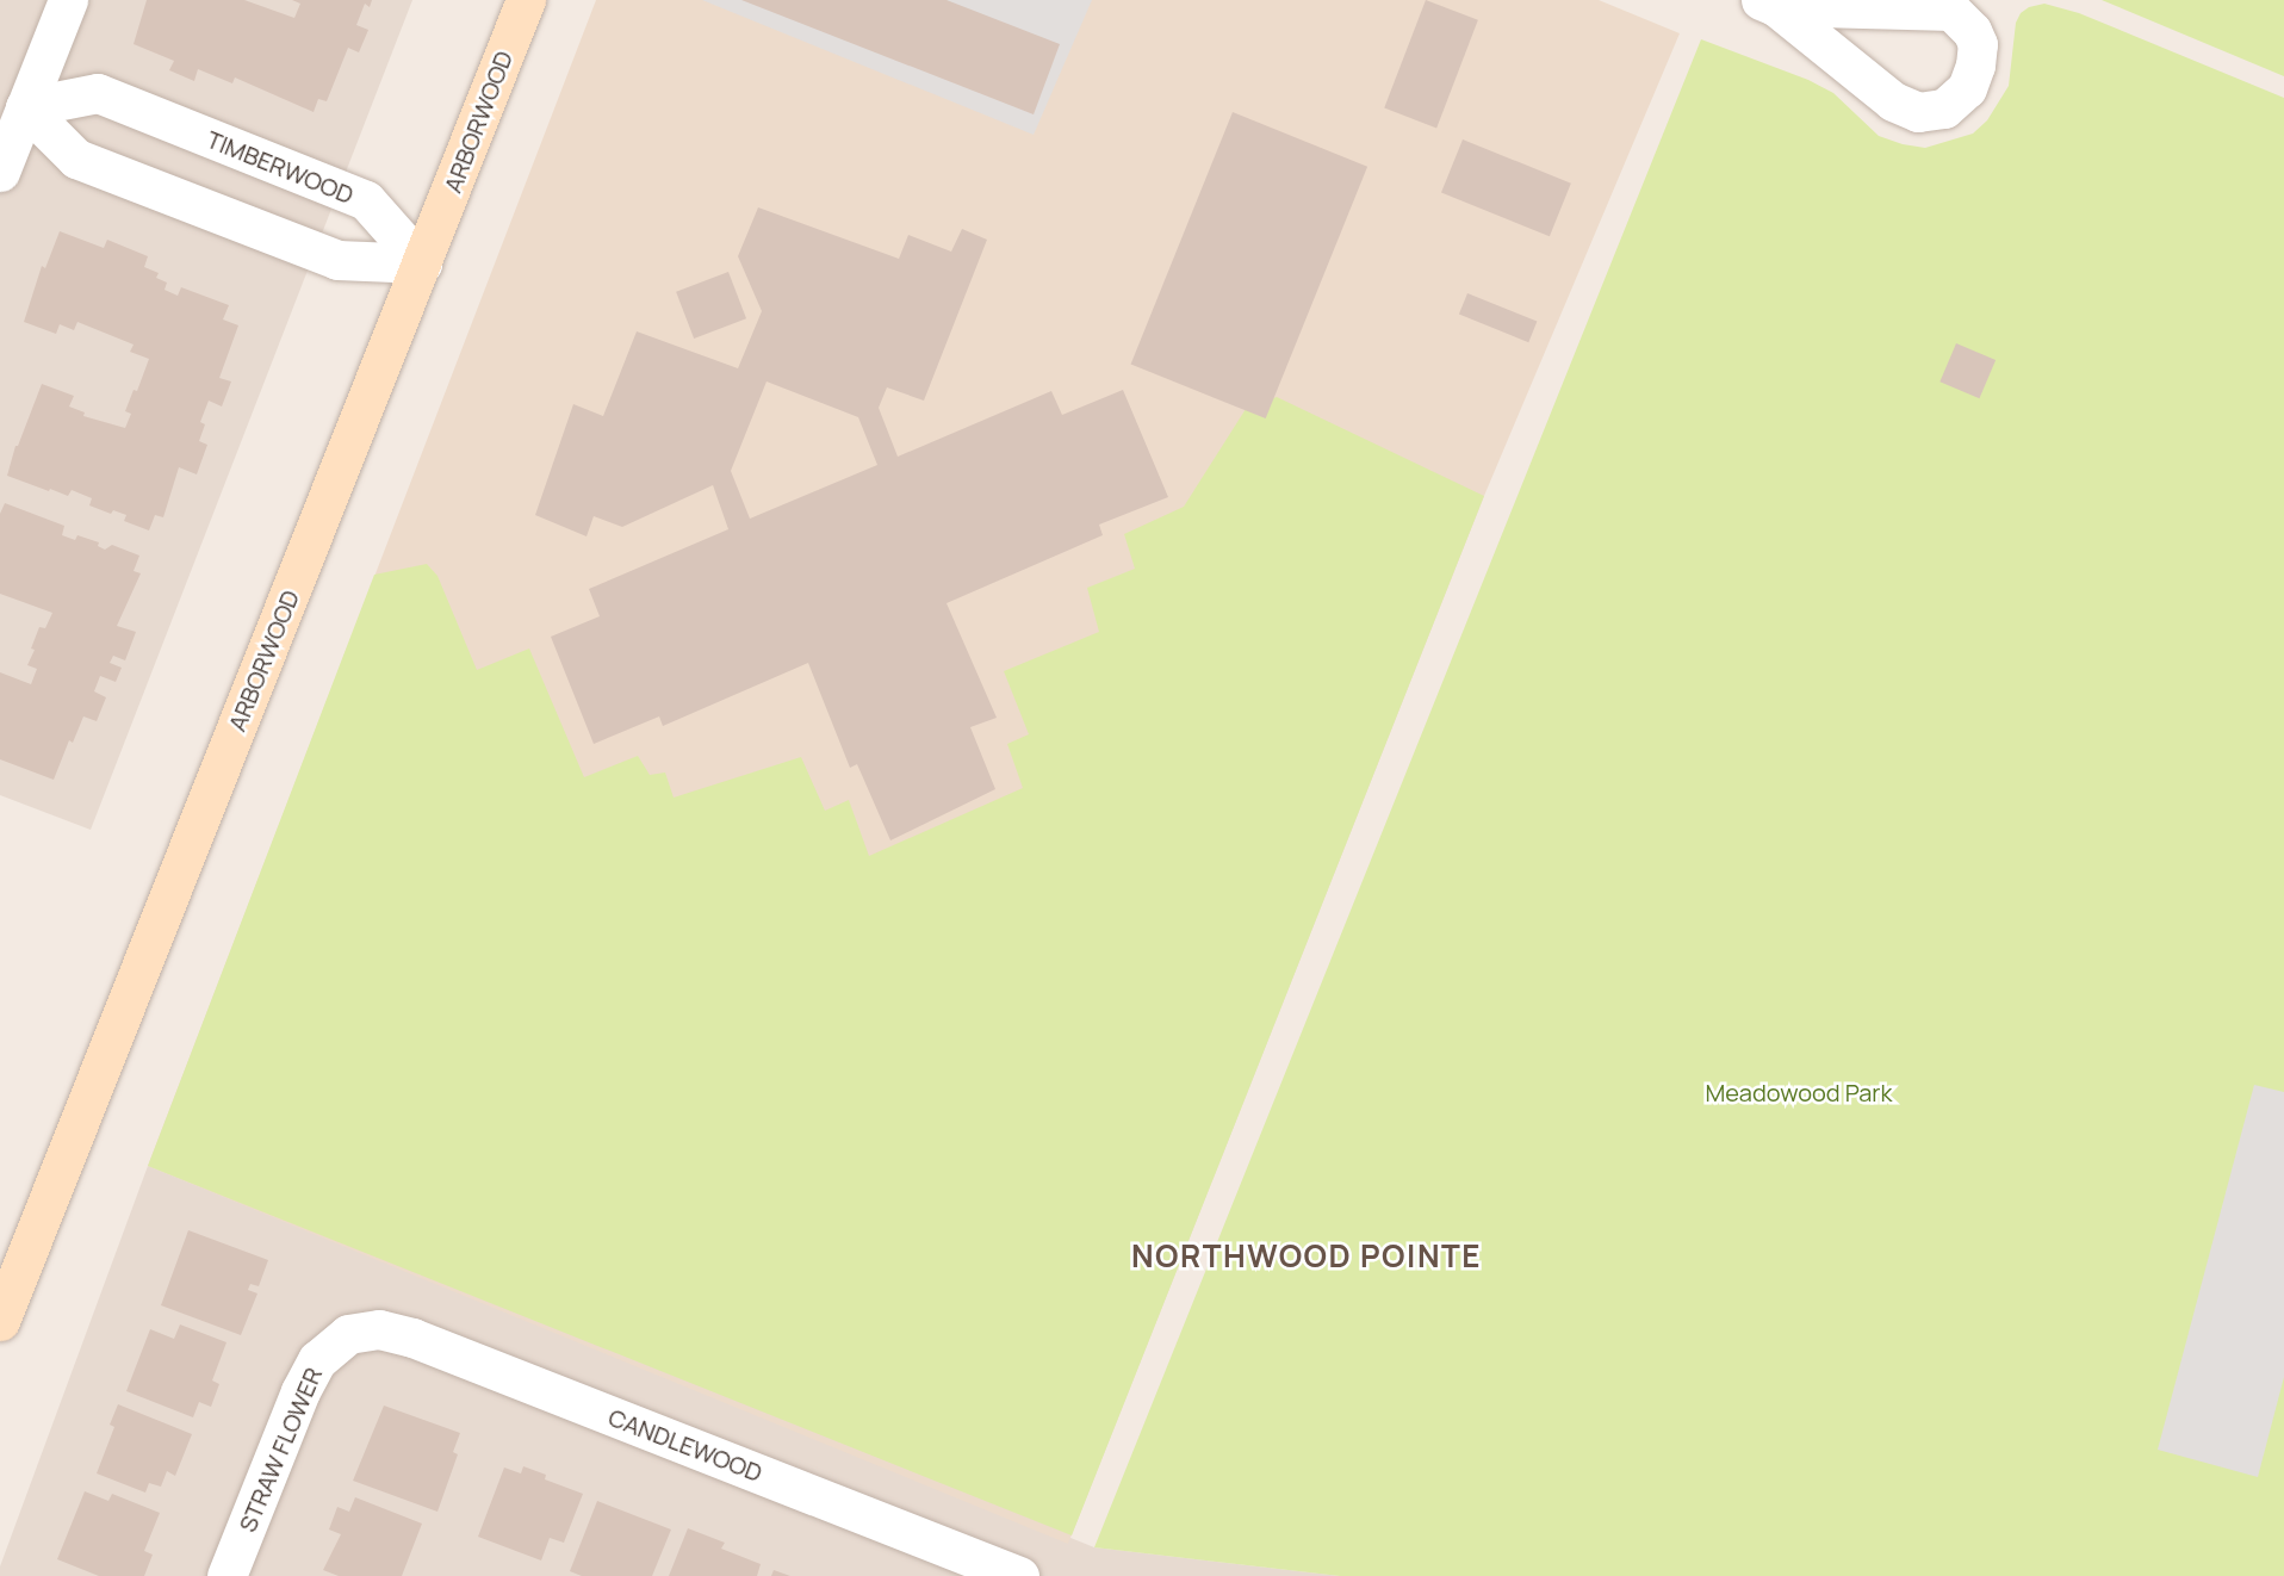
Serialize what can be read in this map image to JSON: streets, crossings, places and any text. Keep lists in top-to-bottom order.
{
  "streets": {
    "street": [
      "ARBORWOOD",
      "TIMBERWOOD",
      "CANDLEWOOD",
      "STRAW FLOWER"
    ]
  },
  "crossings": [
    ["ARBORWOOD", "TIMBERWOOD"],
    ["CANDLEWOOD", "STRAW FLOWER"]
  ],
  "districts": ["NORTHWOOD POINTE"],
  "parks": ["Meadowood Park"]
}
